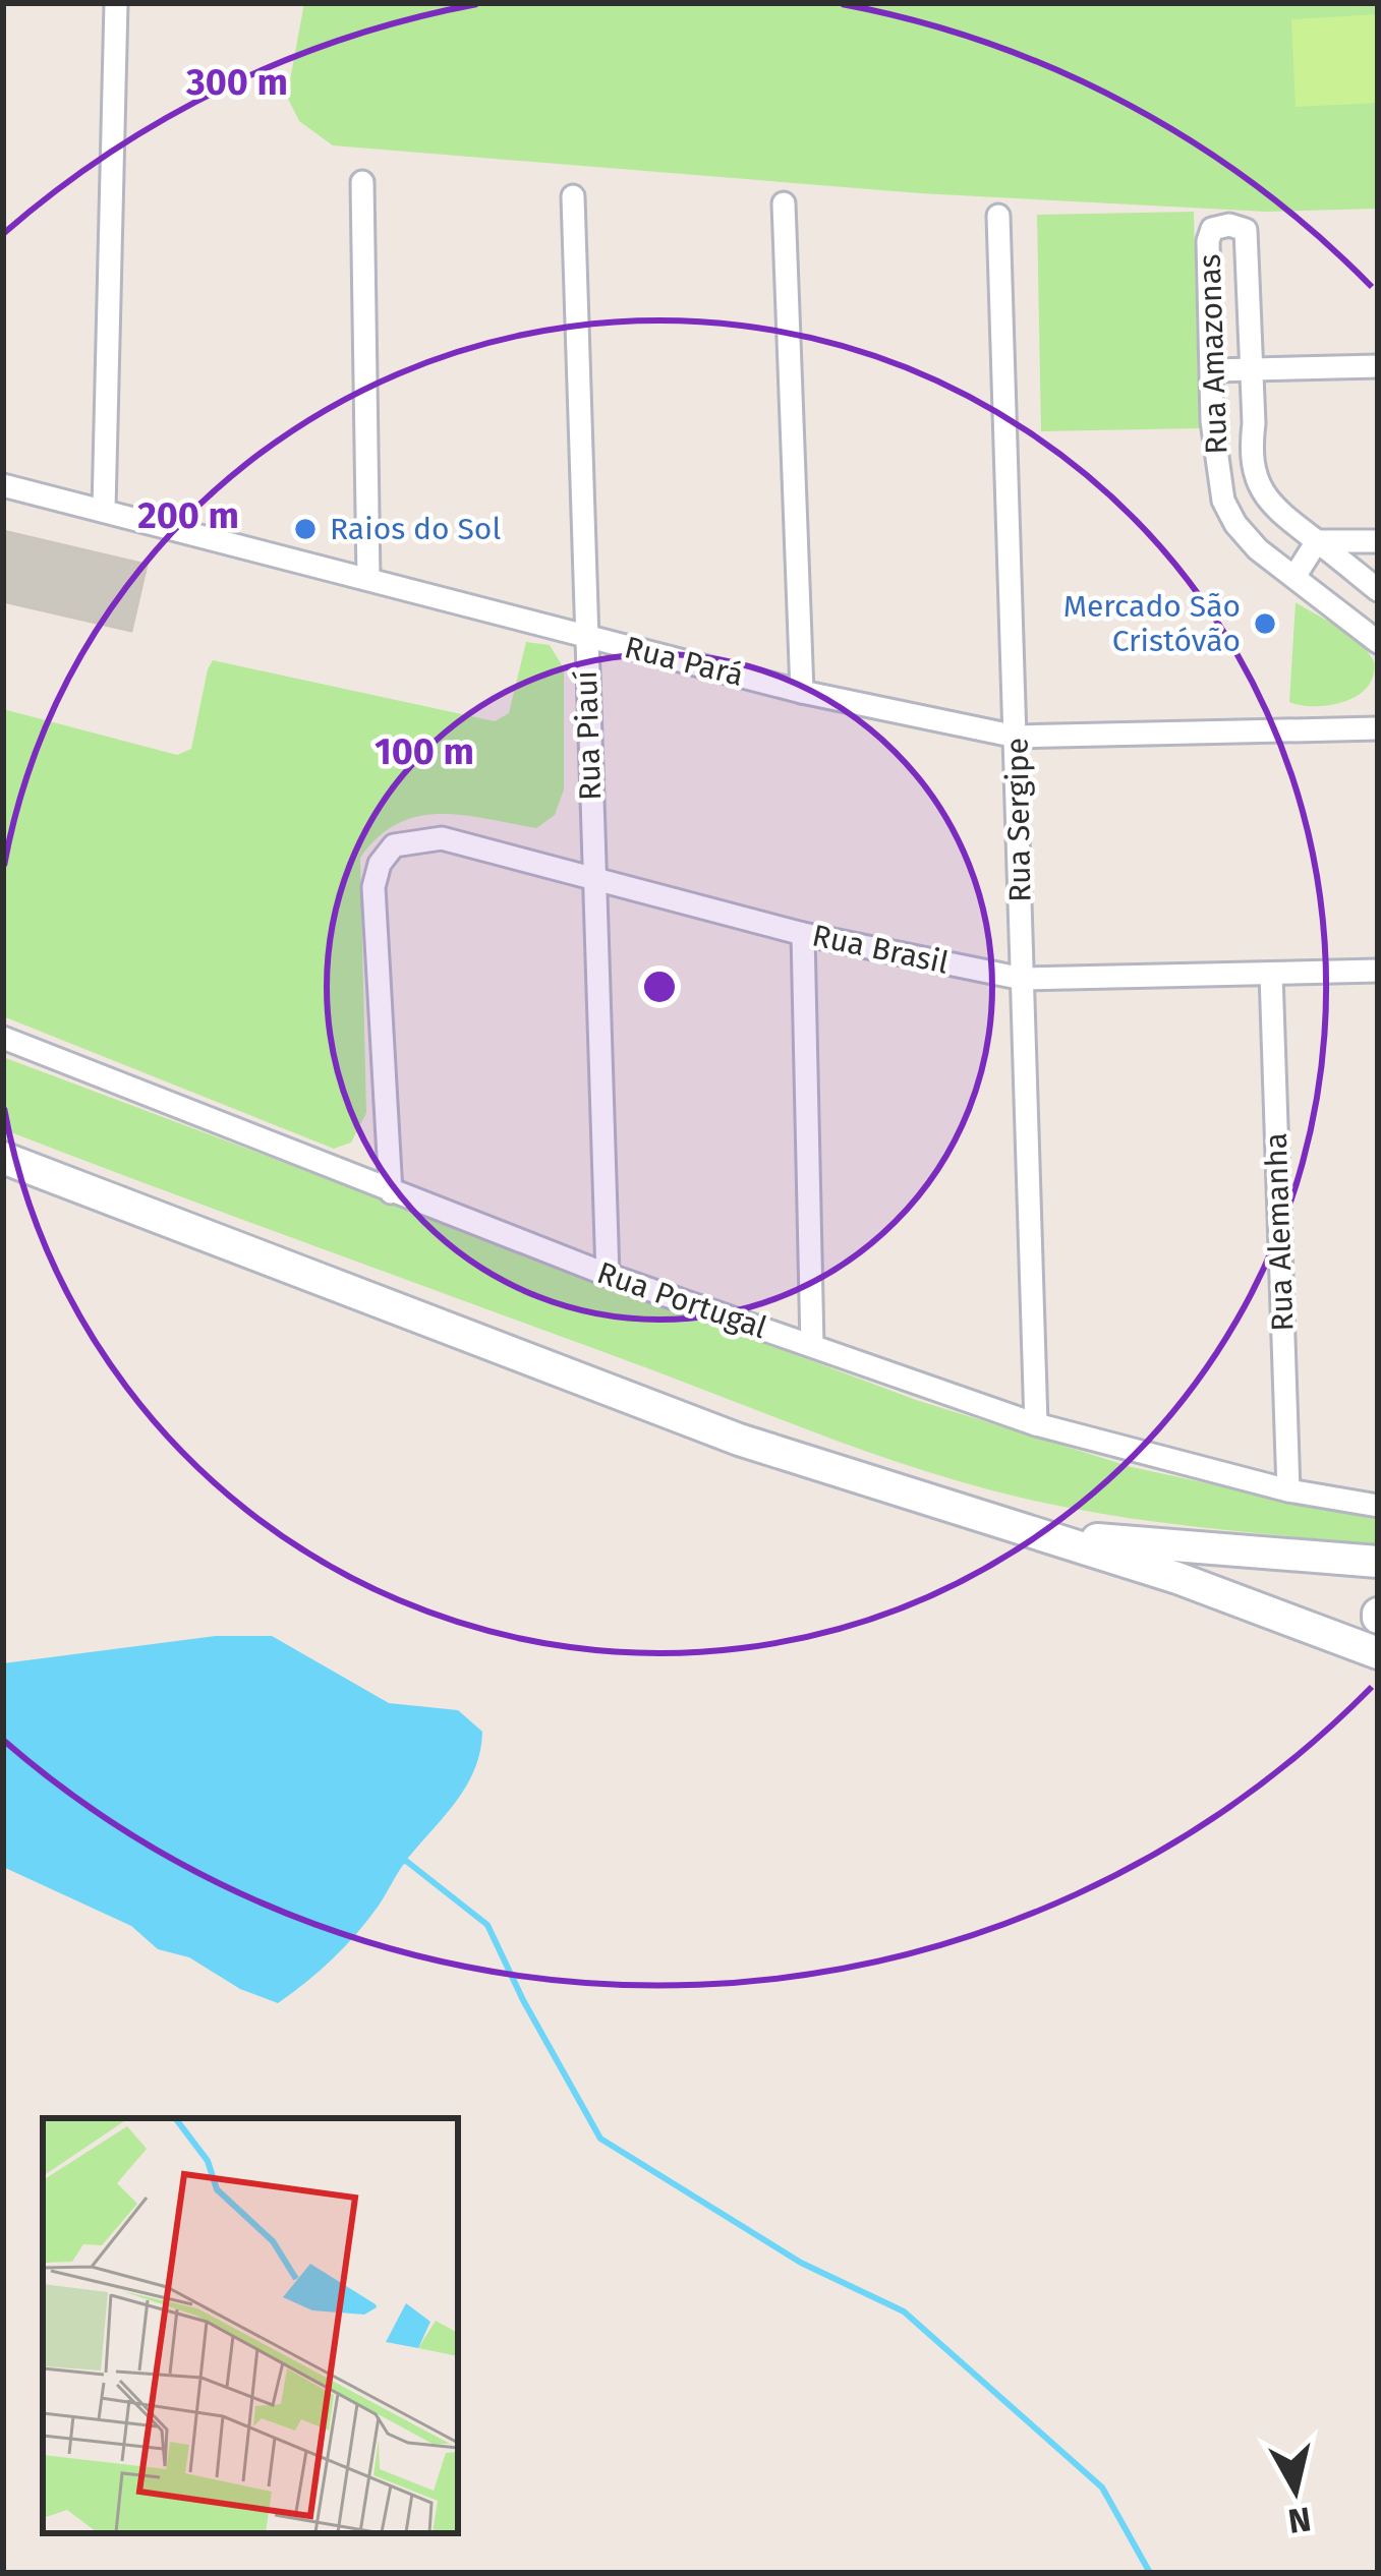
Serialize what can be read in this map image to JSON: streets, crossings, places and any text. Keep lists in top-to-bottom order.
{
  "streets": {
    "street": [
      "Rua Amazonas",
      "Rua Pará",
      "Rua Piauí",
      "Rua Sergipe",
      "Rua Brasil",
      "Rua Alemanha",
      "Rua Portugal"
    ]
  },
  "crossings": [
    ["Rua Pará", "Rua Piauí"],
    ["Rua Pará", "Rua Sergipe"],
    ["Rua Piauí", "Rua Brasil"],
    ["Rua Piauí", "Rua Portugal"],
    ["Rua Sergipe", "Rua Brasil"],
    ["Rua Sergipe", "Rua Portugal"],
    ["Rua Brasil", "Rua Alemanha"],
    ["Rua Brasil", "Rua Portugal"],
    ["Rua Alemanha", "Rua Portugal"]
  ],
  "places": ["Raios do Sol", "Mercado São Cristóvão"],
  "north": "bottom",
  "rings": ["300 m", "200 m", "100 m"]
}
